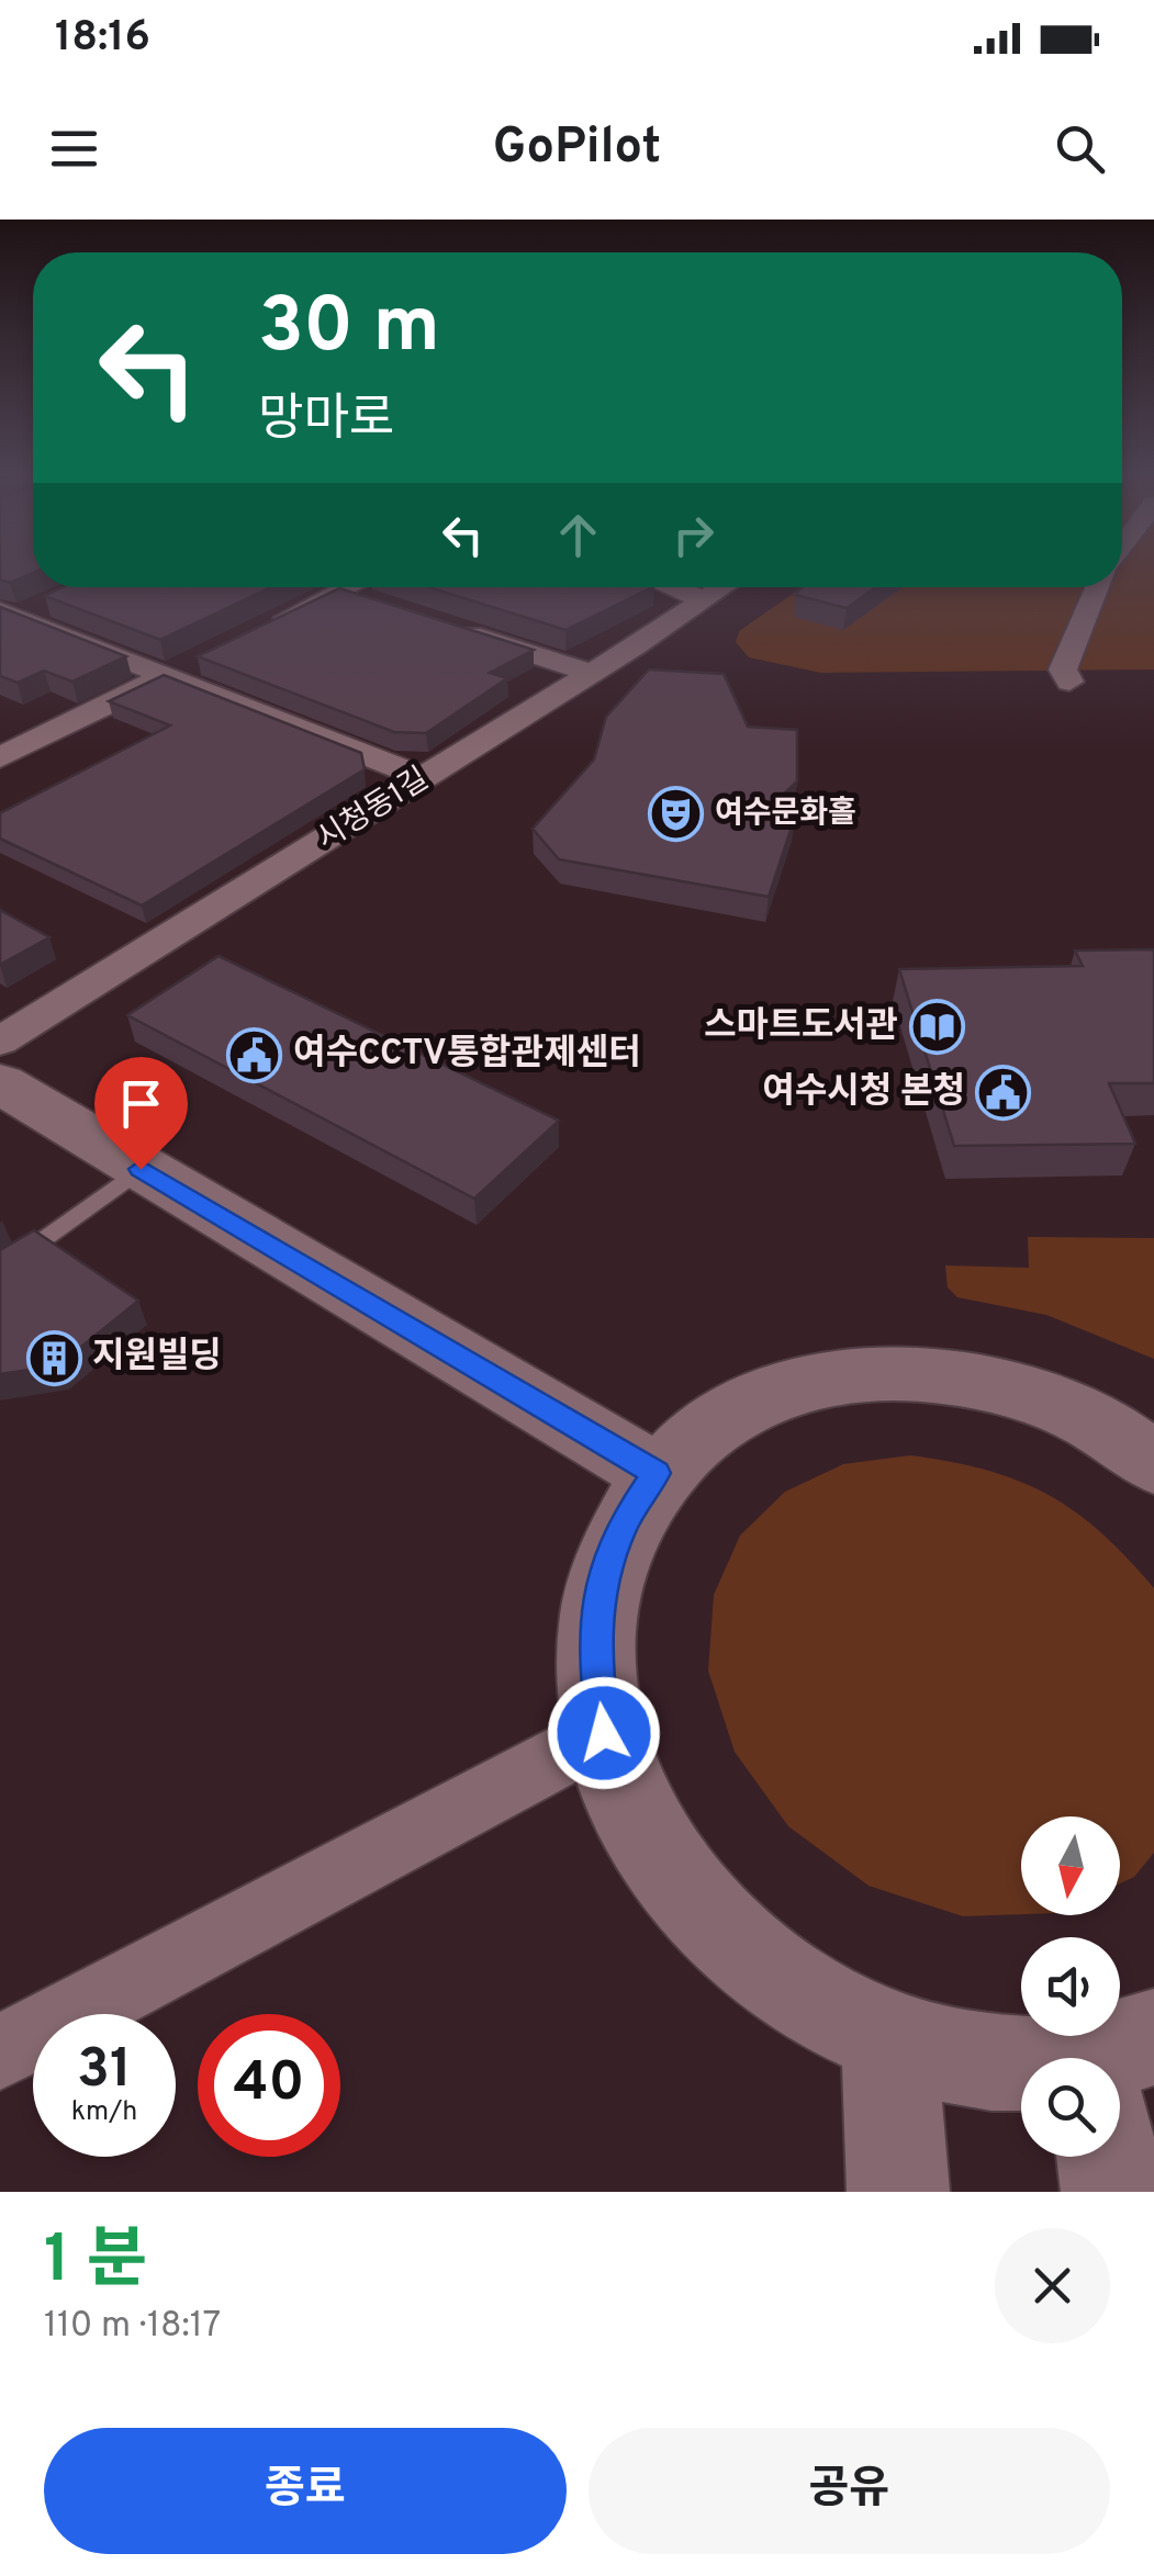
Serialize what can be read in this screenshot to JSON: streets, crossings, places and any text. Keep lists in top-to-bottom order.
{
  "streets": {
    "street": ["시청동1길"]
  },
  "places": {
    "theatre": ["여수문화홀"],
    "library": ["스마트도서관"],
    "public building": ["여수CCTV통합관제센터", "여수시청 본청"],
    "building": ["지원빌딩"]
  },
  "north": "bottom",
  "page": {
    "status": "18:16",
    "header": "GoPilot",
    "turn": ["30 m", "망마로"],
    "speed": "31 km/h",
    "limit": "40",
    "heading": ["1 분", "110 m · 18:17"],
    "buttons": ["종료", "공유"]
  }
}
